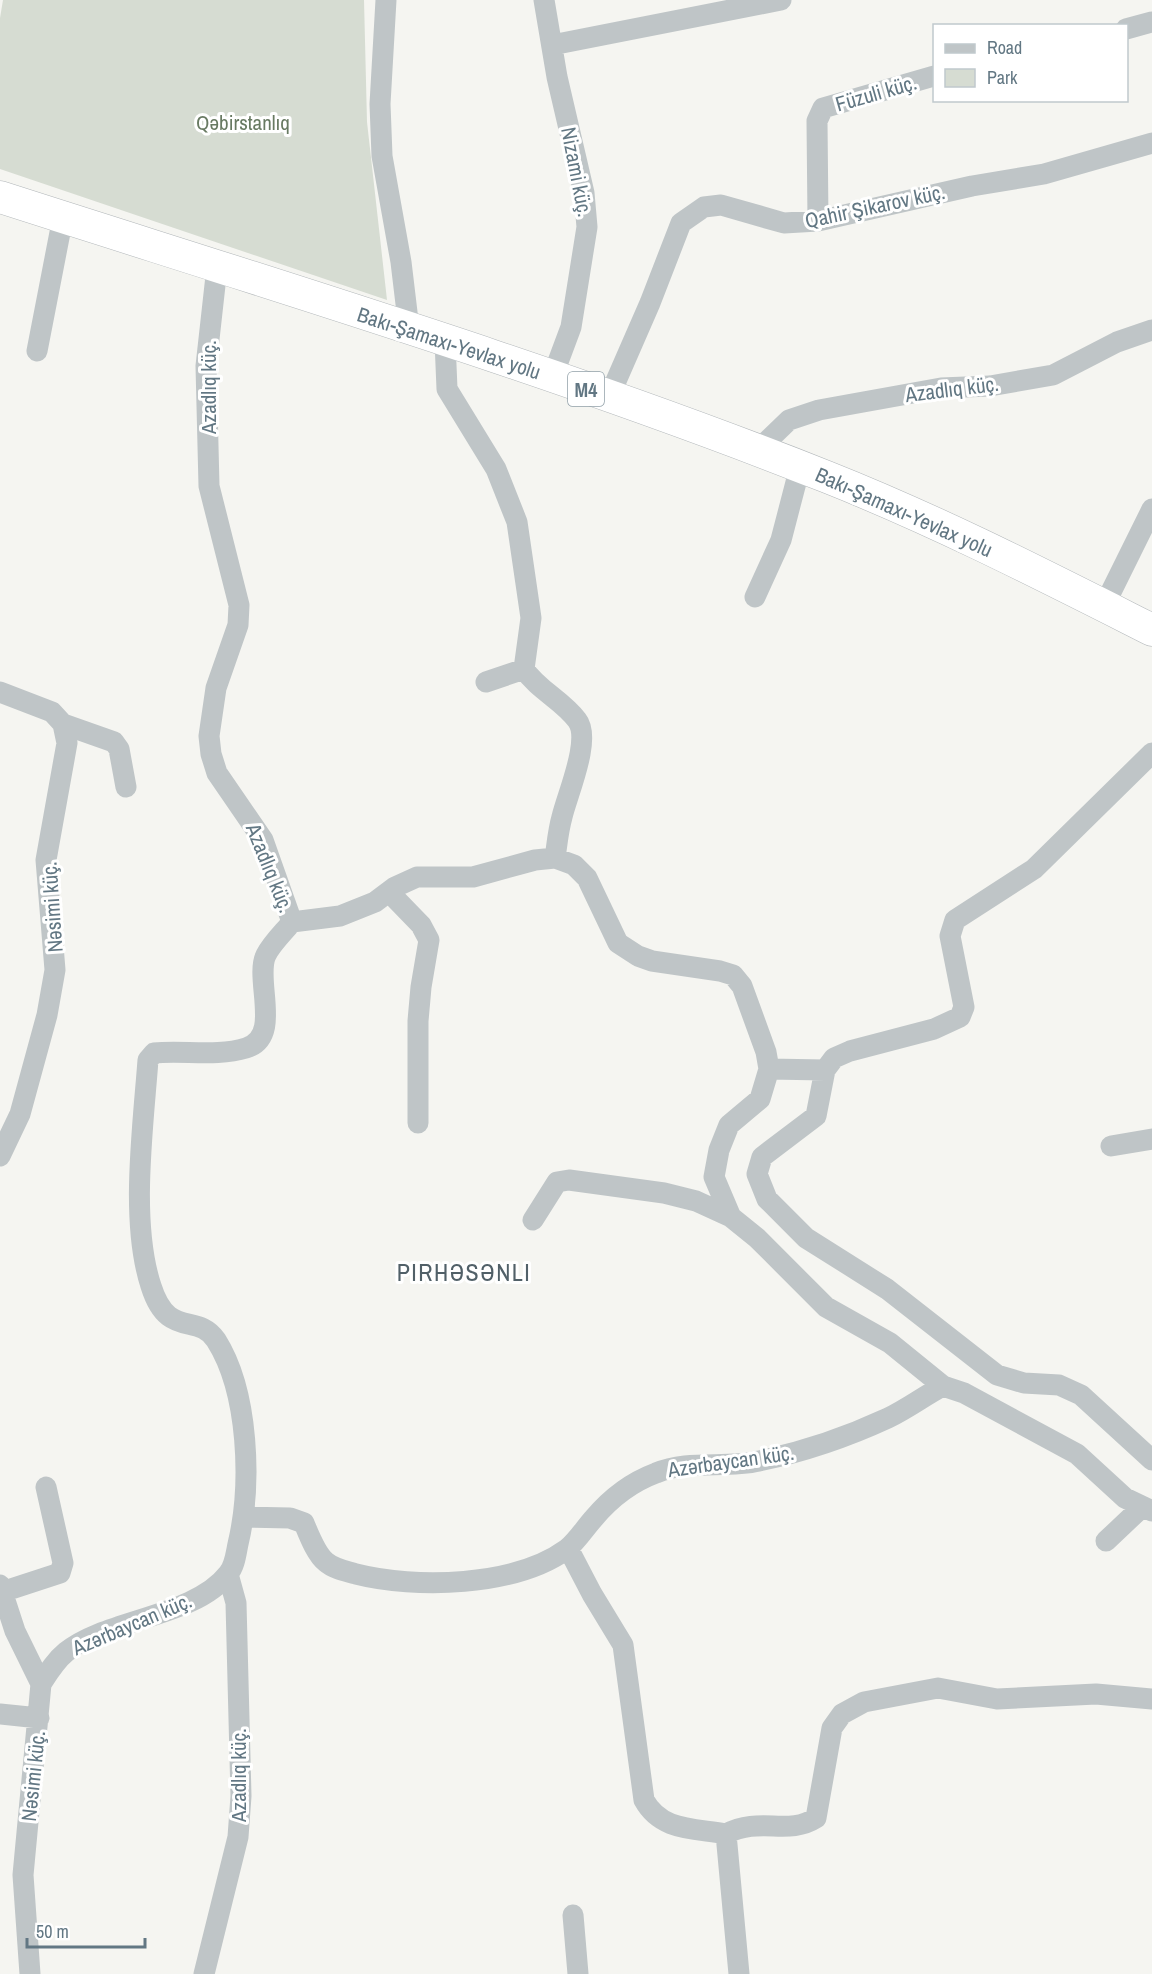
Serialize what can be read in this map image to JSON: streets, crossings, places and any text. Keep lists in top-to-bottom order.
{
  "streets": {
    "highway": ["Bakı-Şamaxı-Yevlax yolu", "M4"],
    "street": [
      "Füzuli küç.",
      "Nizami küç.",
      "Qahir Şikarov küç.",
      "Azadlıq küç.",
      "Nəsimi küç.",
      "Azərbaycan küç."
    ]
  },
  "crossings": [
    ["Füzuli küç.", "Qahir Şikarov küç."],
    ["Nizami küç.", "Bakı-Şamaxı-Yevlax yolu"],
    ["Qahir Şikarov küç.", "Bakı-Şamaxı-Yevlax yolu"],
    ["Bakı-Şamaxı-Yevlax yolu", "Azadlıq küç."],
    ["Azadlıq küç.", "Azərbaycan küç."],
    ["Nəsimi küç.", "Azərbaycan küç."]
  ],
  "districts": ["PIRHƏSƏNLI"],
  "parks": ["Qəbirstanlıq"],
  "legend": ["Road", "Park"],
  "scale_bar": "50 m"
}
